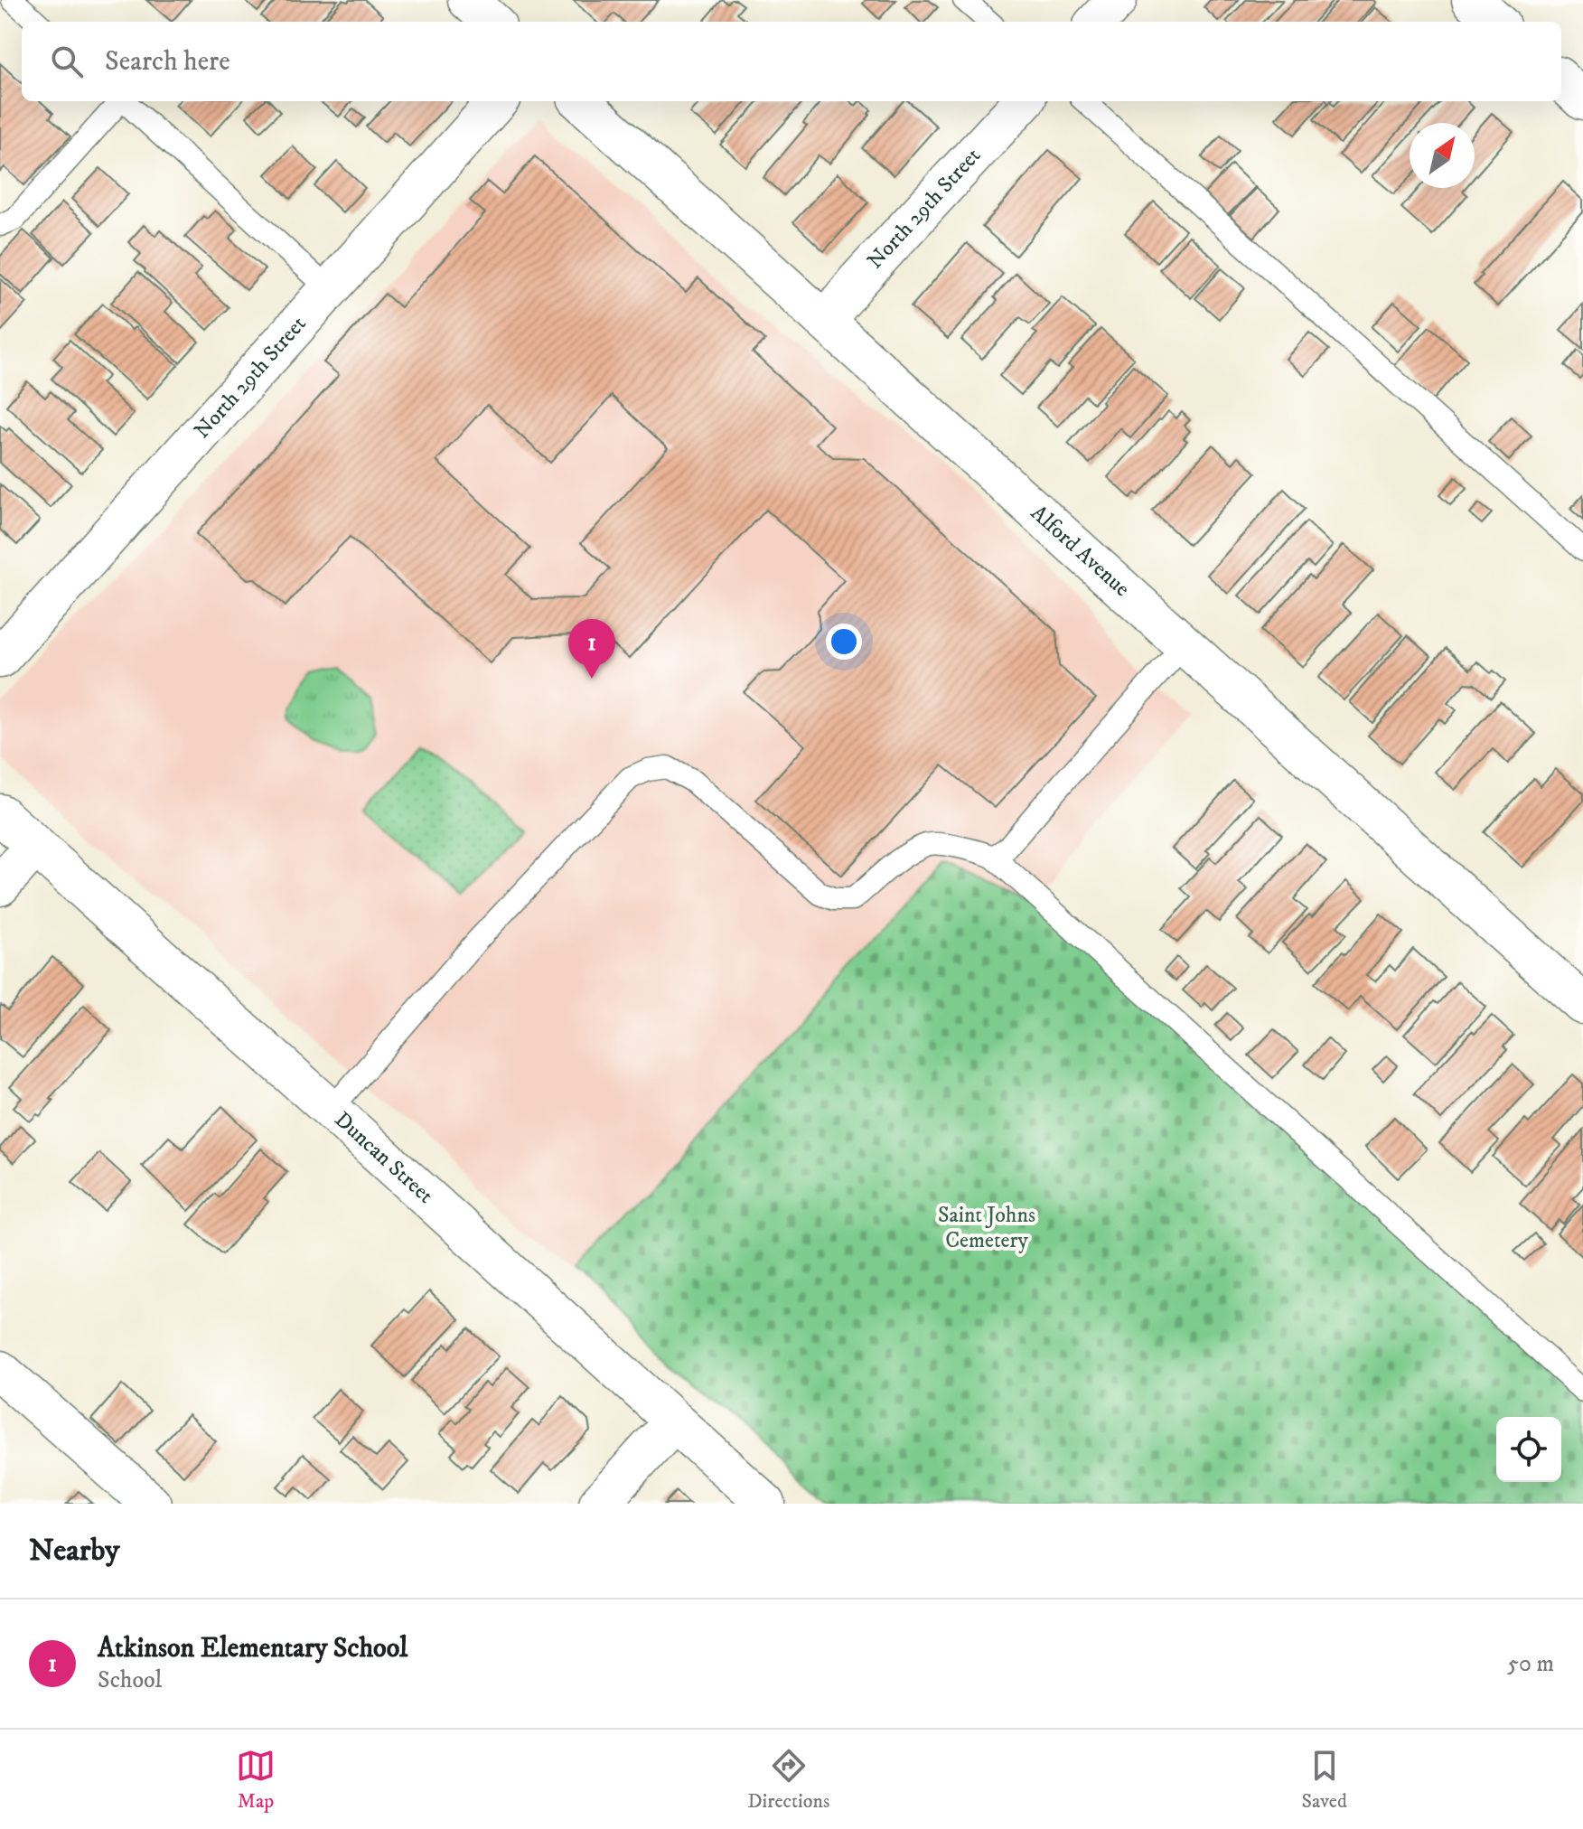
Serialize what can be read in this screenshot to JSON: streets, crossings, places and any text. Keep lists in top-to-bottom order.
{
  "streets": {
    "street": ["North 29th Street", "Alford Avenue", "Duncan Street"]
  },
  "crossings": [
    ["North 29th Street", "Alford Avenue"]
  ],
  "parks": ["Saint Johns Cemetery"],
  "north": "top right",
  "page": {
    "search": "Search here",
    "pins": "1",
    "heading": "Nearby",
    "list": [
      {
        "mark": "1",
        "name": "Atkinson Elementary School",
        "note": "School",
        "value": "50 m"
      }
    ],
    "nav": ["Map", "Directions", "Saved"]
  }
}
